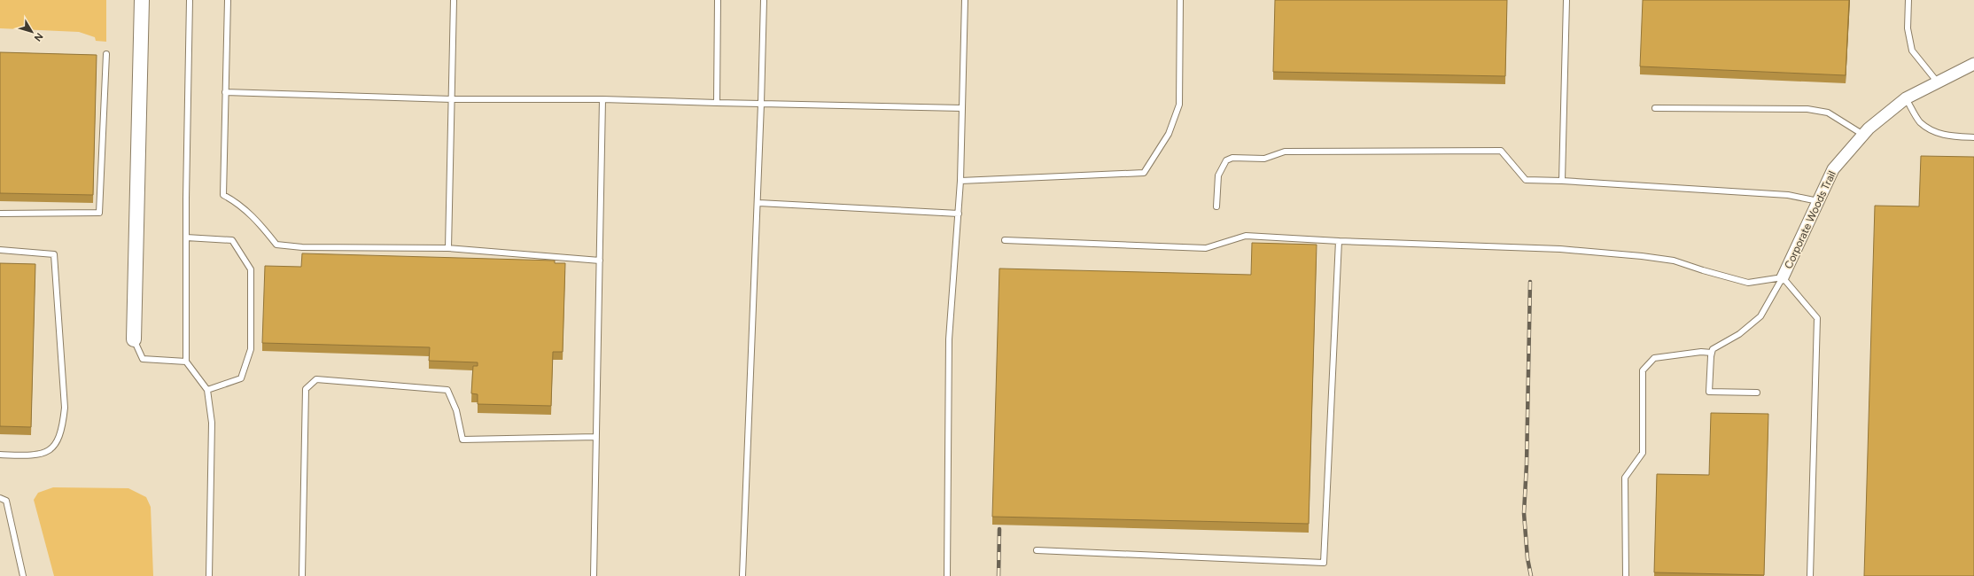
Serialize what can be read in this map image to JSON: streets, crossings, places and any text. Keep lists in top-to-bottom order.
{
  "streets": {
    "street": ["Corporate Woods Trail"]
  },
  "north": "bottom right"
}
